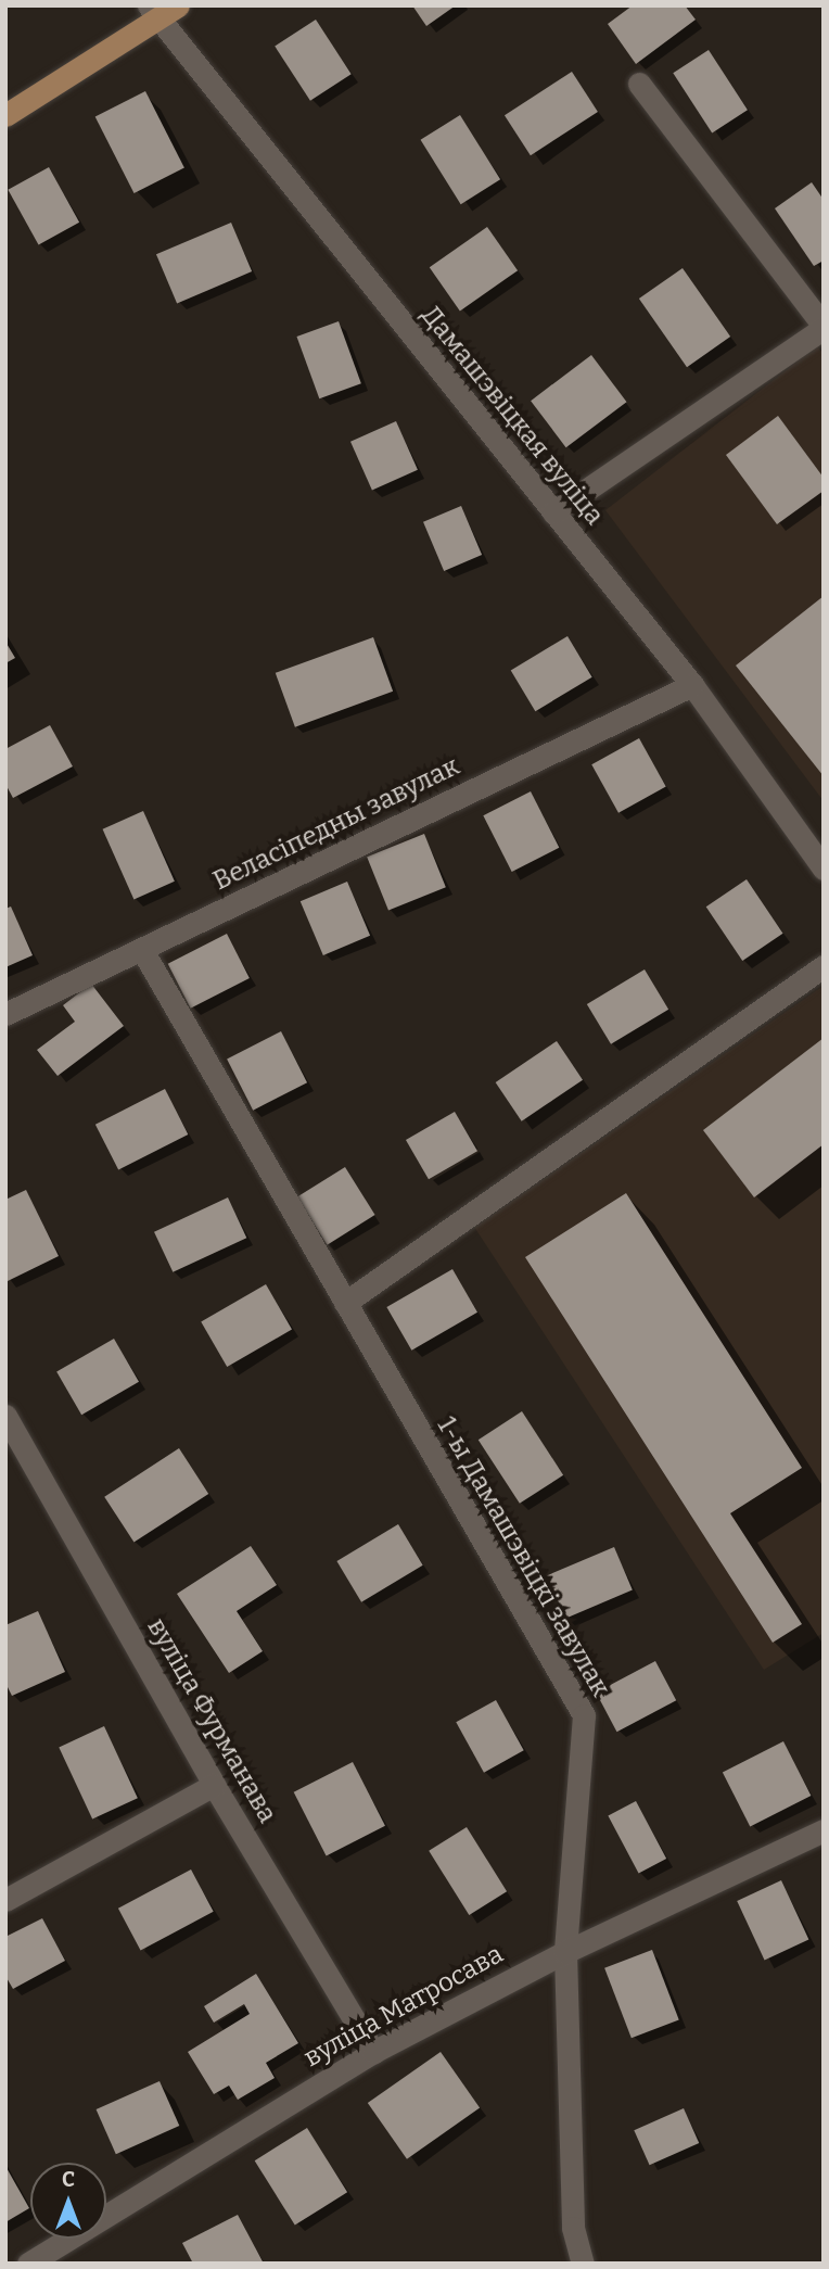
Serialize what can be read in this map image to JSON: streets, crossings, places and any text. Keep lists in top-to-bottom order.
{
  "streets": {
    "street": [
      "Дамашэвіцкая вуліца",
      "Веласіпедны завулак",
      "1-ы Дамашэвіцкі завулак",
      "вуліца Фурманава",
      "вуліца Матросава"
    ]
  },
  "crossings": [
    ["Дамашэвіцкая вуліца", "Веласіпедны завулак"],
    ["Веласіпедны завулак", "1-ы Дамашэвіцкі завулак"],
    ["1-ы Дамашэвіцкі завулак", "вуліца Матросава"],
    ["вуліца Фурманава", "вуліца Матросава"]
  ],
  "north": "top"
}
